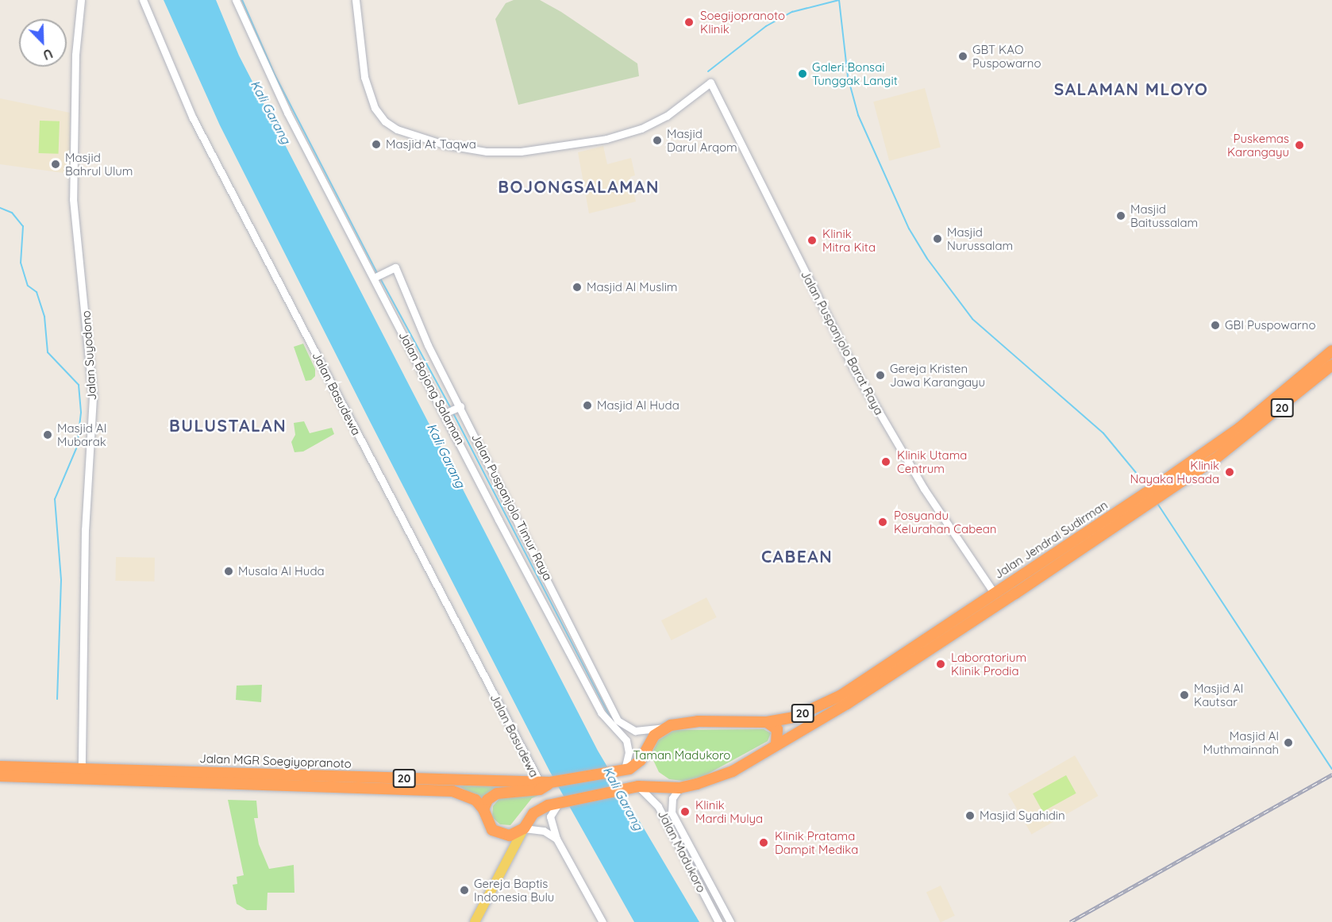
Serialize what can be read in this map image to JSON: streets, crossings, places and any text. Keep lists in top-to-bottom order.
{
  "streets": {
    "highway": ["20", "Jalan Jendral Sudirman", "Jalan MGR Soegiyopranoto"],
    "street": [
      "Jalan Puspanjolo Barat Raya",
      "Jalan Suyodono",
      "Jalan Bojong Salaman",
      "Jalan Basudewa",
      "Jalan Puspanjolo Timur Raya",
      "Jalan Madukoro"
    ]
  },
  "crossings": [
    ["Jalan Puspanjolo Barat Raya", "Jalan Jendral Sudirman"],
    ["Jalan Suyodono", "Jalan MGR Soegiyopranoto"],
    ["Jalan Bojong Salaman", "20"],
    ["Jalan Bojong Salaman", "Jalan Puspanjolo Timur Raya"],
    ["Jalan Bojong Salaman", "Jalan MGR Soegiyopranoto"],
    ["Jalan Basudewa", "Jalan MGR Soegiyopranoto"],
    ["20", "Jalan Puspanjolo Timur Raya"],
    ["20", "Jalan Jendral Sudirman"],
    ["20", "Jalan MGR Soegiyopranoto"],
    ["20", "Jalan Madukoro"],
    ["Jalan Puspanjolo Timur Raya", "Jalan Jendral Sudirman"],
    ["Jalan Jendral Sudirman", "Jalan Madukoro"]
  ],
  "districts": [
    "SALAMAN MLOYO",
    "BOJONGSALAMAN",
    "BULUSTALAN",
    "CABEAN"
  ],
  "water": ["Kali Garang"],
  "parks": ["Taman Madukoro"],
  "places": [
    "Soegijopranoto Klinik",
    "GBT KAO Puspowarno",
    "Galeri Bonsai Tunggak Langit",
    "Masjid Darul Arqom",
    "Masjid At Taqwa",
    "Puskemas Karangayu",
    "Masjid Bahrul Ulum",
    "Masjid Baitussalam",
    "Masjid Nurussalam",
    "Klinik Mitra Kita",
    "Masjid Al Muslim",
    "GBI Puspowarno",
    "Gereja Kristen Jawa Karangayu",
    "Masjid Al Huda",
    "Masjid Al Mubarak",
    "Klinik Utama Centrum",
    "Klinik Nayaka Husada",
    "Posyandu Kelurahan Cabean",
    "Musala Al Huda",
    "Laboratorium Klinik Prodia",
    "Masjid Al Kautsar",
    "Masjid Al Muthmainnah",
    "Klinik Mardi Mulya",
    "Masjid Syahidin",
    "Klinik Pratama Dampit Medika",
    "Gereja Baptis Indonesia Bulu"
  ],
  "north": "bottom right"
}
